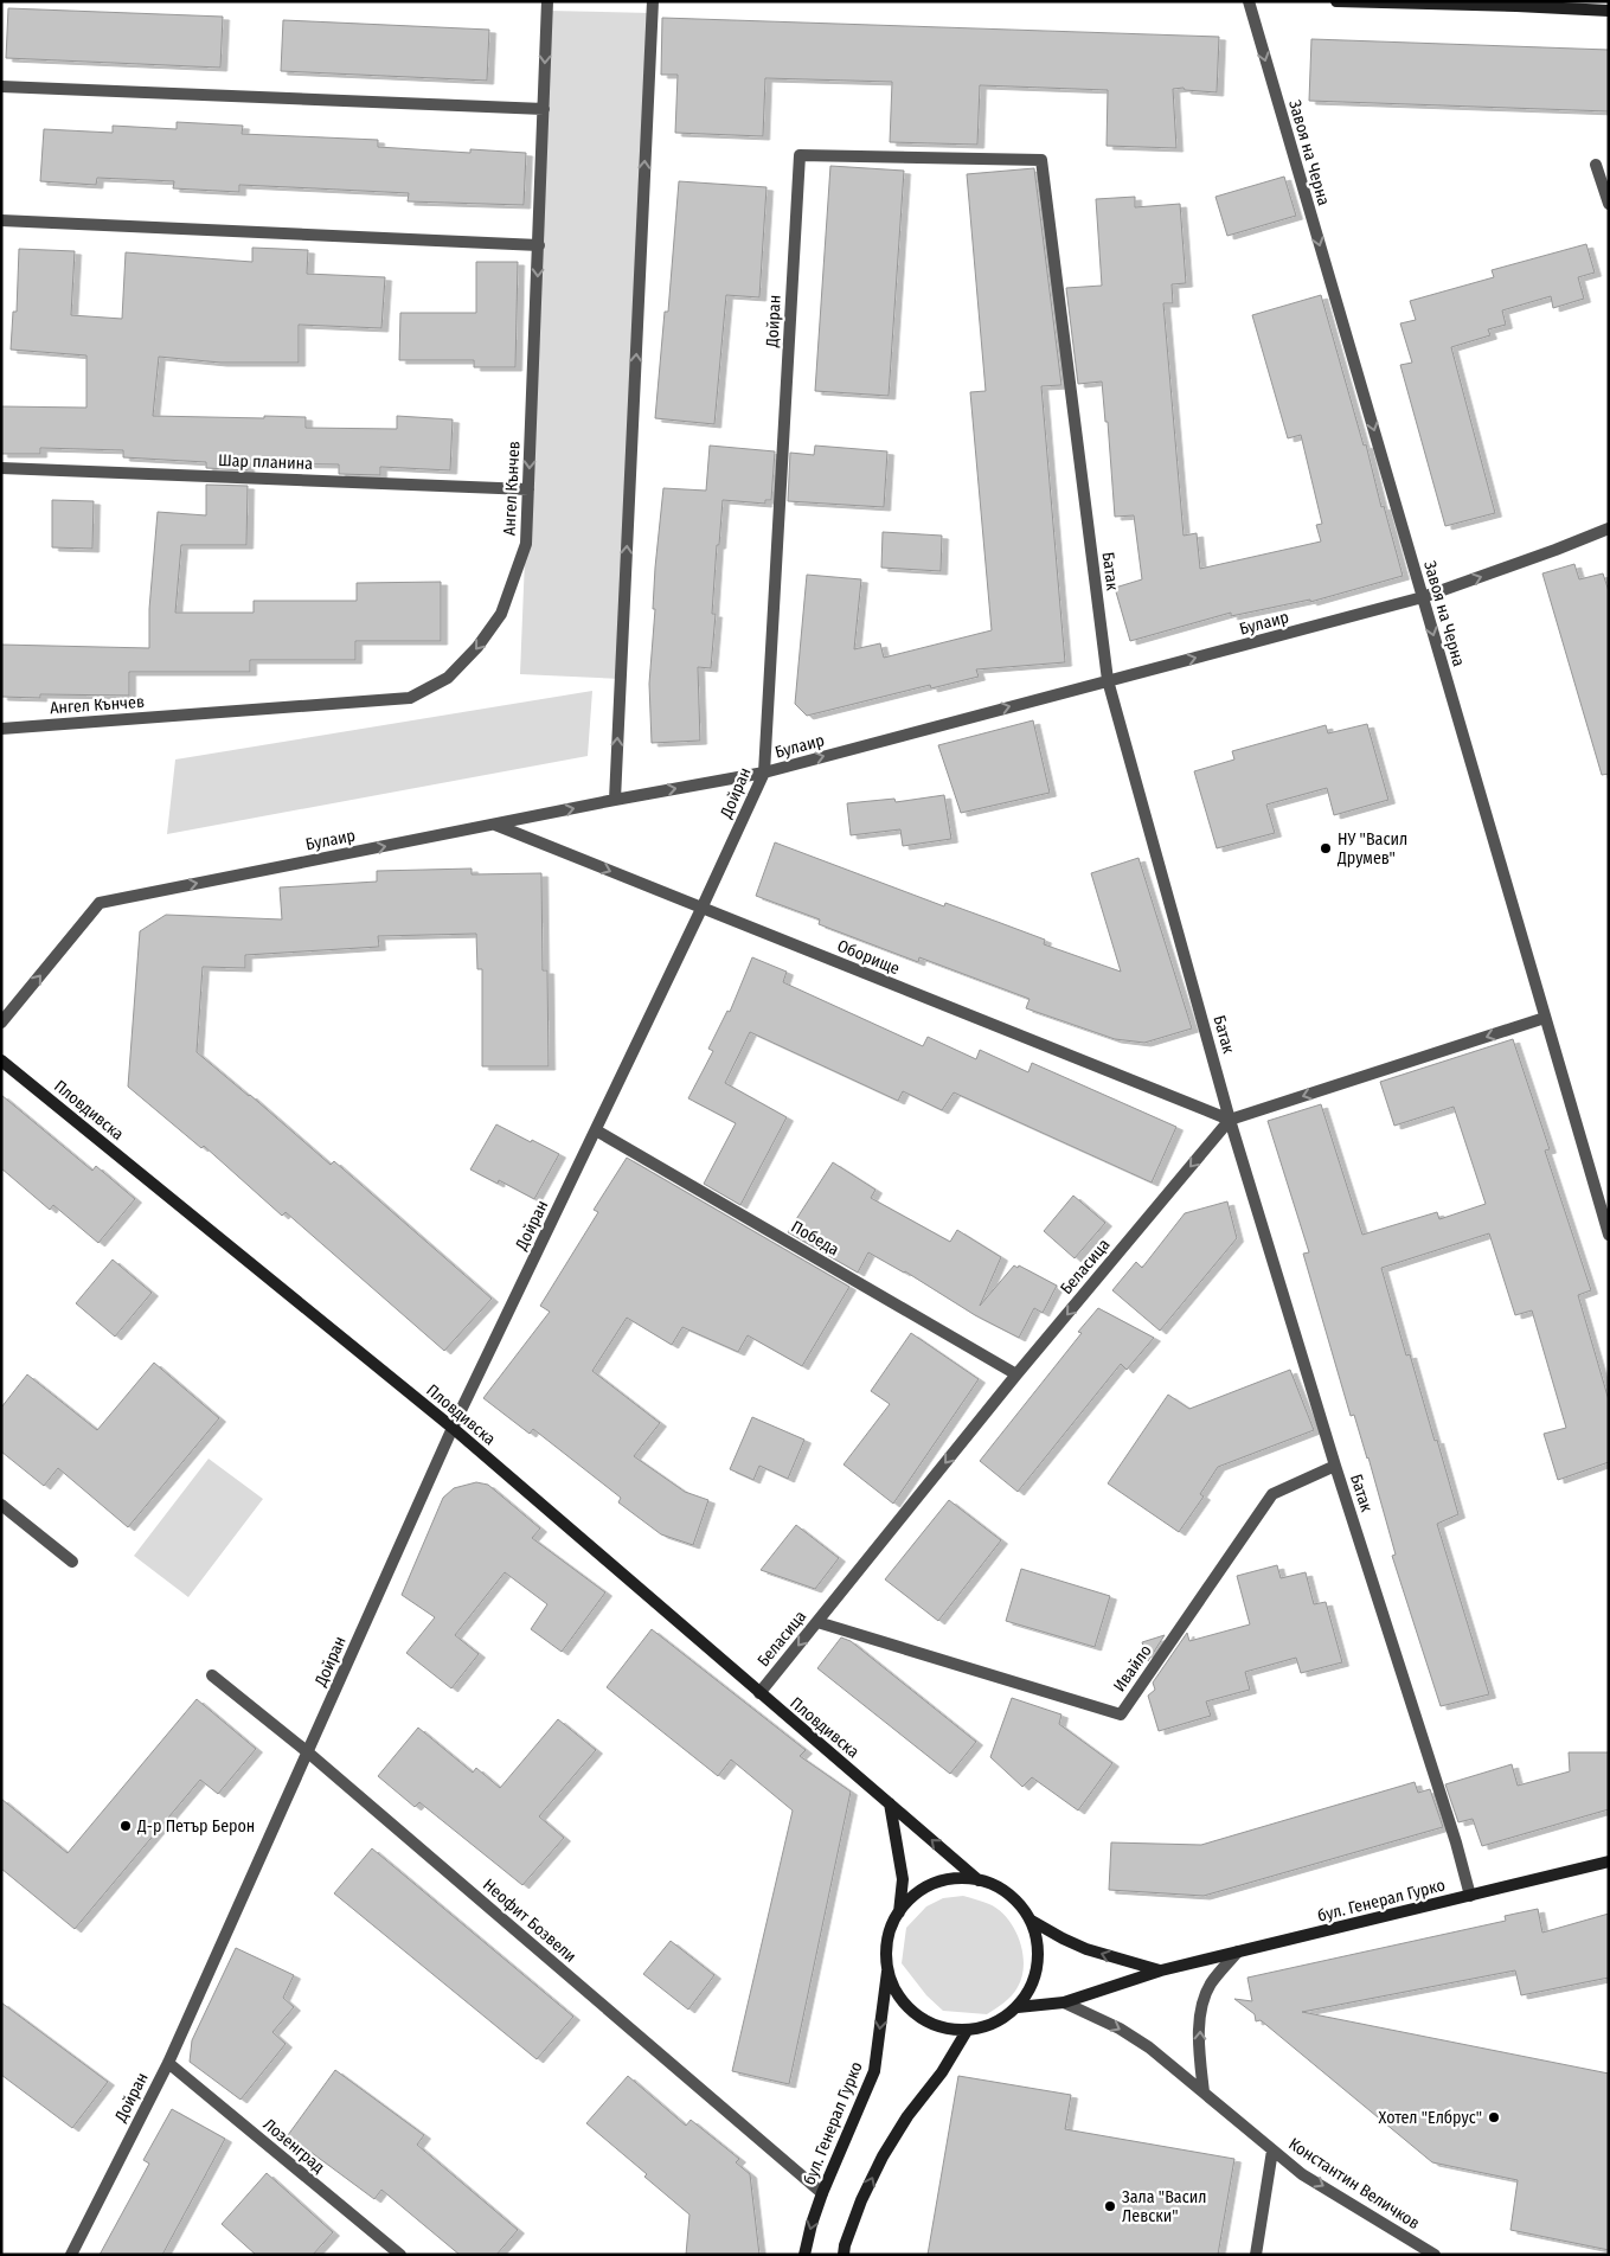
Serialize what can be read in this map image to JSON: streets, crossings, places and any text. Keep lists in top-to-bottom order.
{
  "streets": {
    "street": [
      "Завоя на Черна",
      "Дойран",
      "Шар планина",
      "Ангел Кънчев",
      "Батак",
      "Булаир",
      "Оборище",
      "Пловдивска",
      "Победа",
      "Беласица",
      "Ивайло",
      "бул. Генерал Гурко",
      "Неофит Бозвели",
      "Лозенград",
      "Константин Величков"
    ]
  },
  "crossings": [
    ["Завоя на Черна", "Булаир"],
    ["Дойран", "Батак"],
    ["Дойран", "Булаир"],
    ["Дойран", "Оборище"],
    ["Дойран", "Пловдивска"],
    ["Дойран", "Победа"],
    ["Дойран", "Неофит Бозвели"],
    ["Дойран", "Лозенград"],
    ["Шар планина", "Ангел Кънчев"],
    ["Батак", "Булаир"],
    ["Батак", "Оборище"],
    ["Батак", "Беласица"],
    ["Батак", "Ивайло"],
    ["Батак", "бул. Генерал Гурко"],
    ["Булаир", "Оборище"],
    ["Оборище", "Беласица"],
    ["Пловдивска", "Беласица"],
    ["Пловдивска", "бул. Генерал Гурко"],
    ["Победа", "Беласица"],
    ["Беласица", "Ивайло"],
    ["бул. Генерал Гурко", "Неофит Бозвели"],
    ["бул. Генерал Гурко", "Константин Величков"]
  ],
  "one_way": [
    "Завоя на Черна",
    "Булаир",
    "Беласица",
    "Константин Величков"
  ],
  "places": [
    "НУ \"Васил Друмев\"",
    "Д-р Петър Берон",
    "Хотел \"Елбрус\"",
    "Зала \"Васил Левски\""
  ]
}
